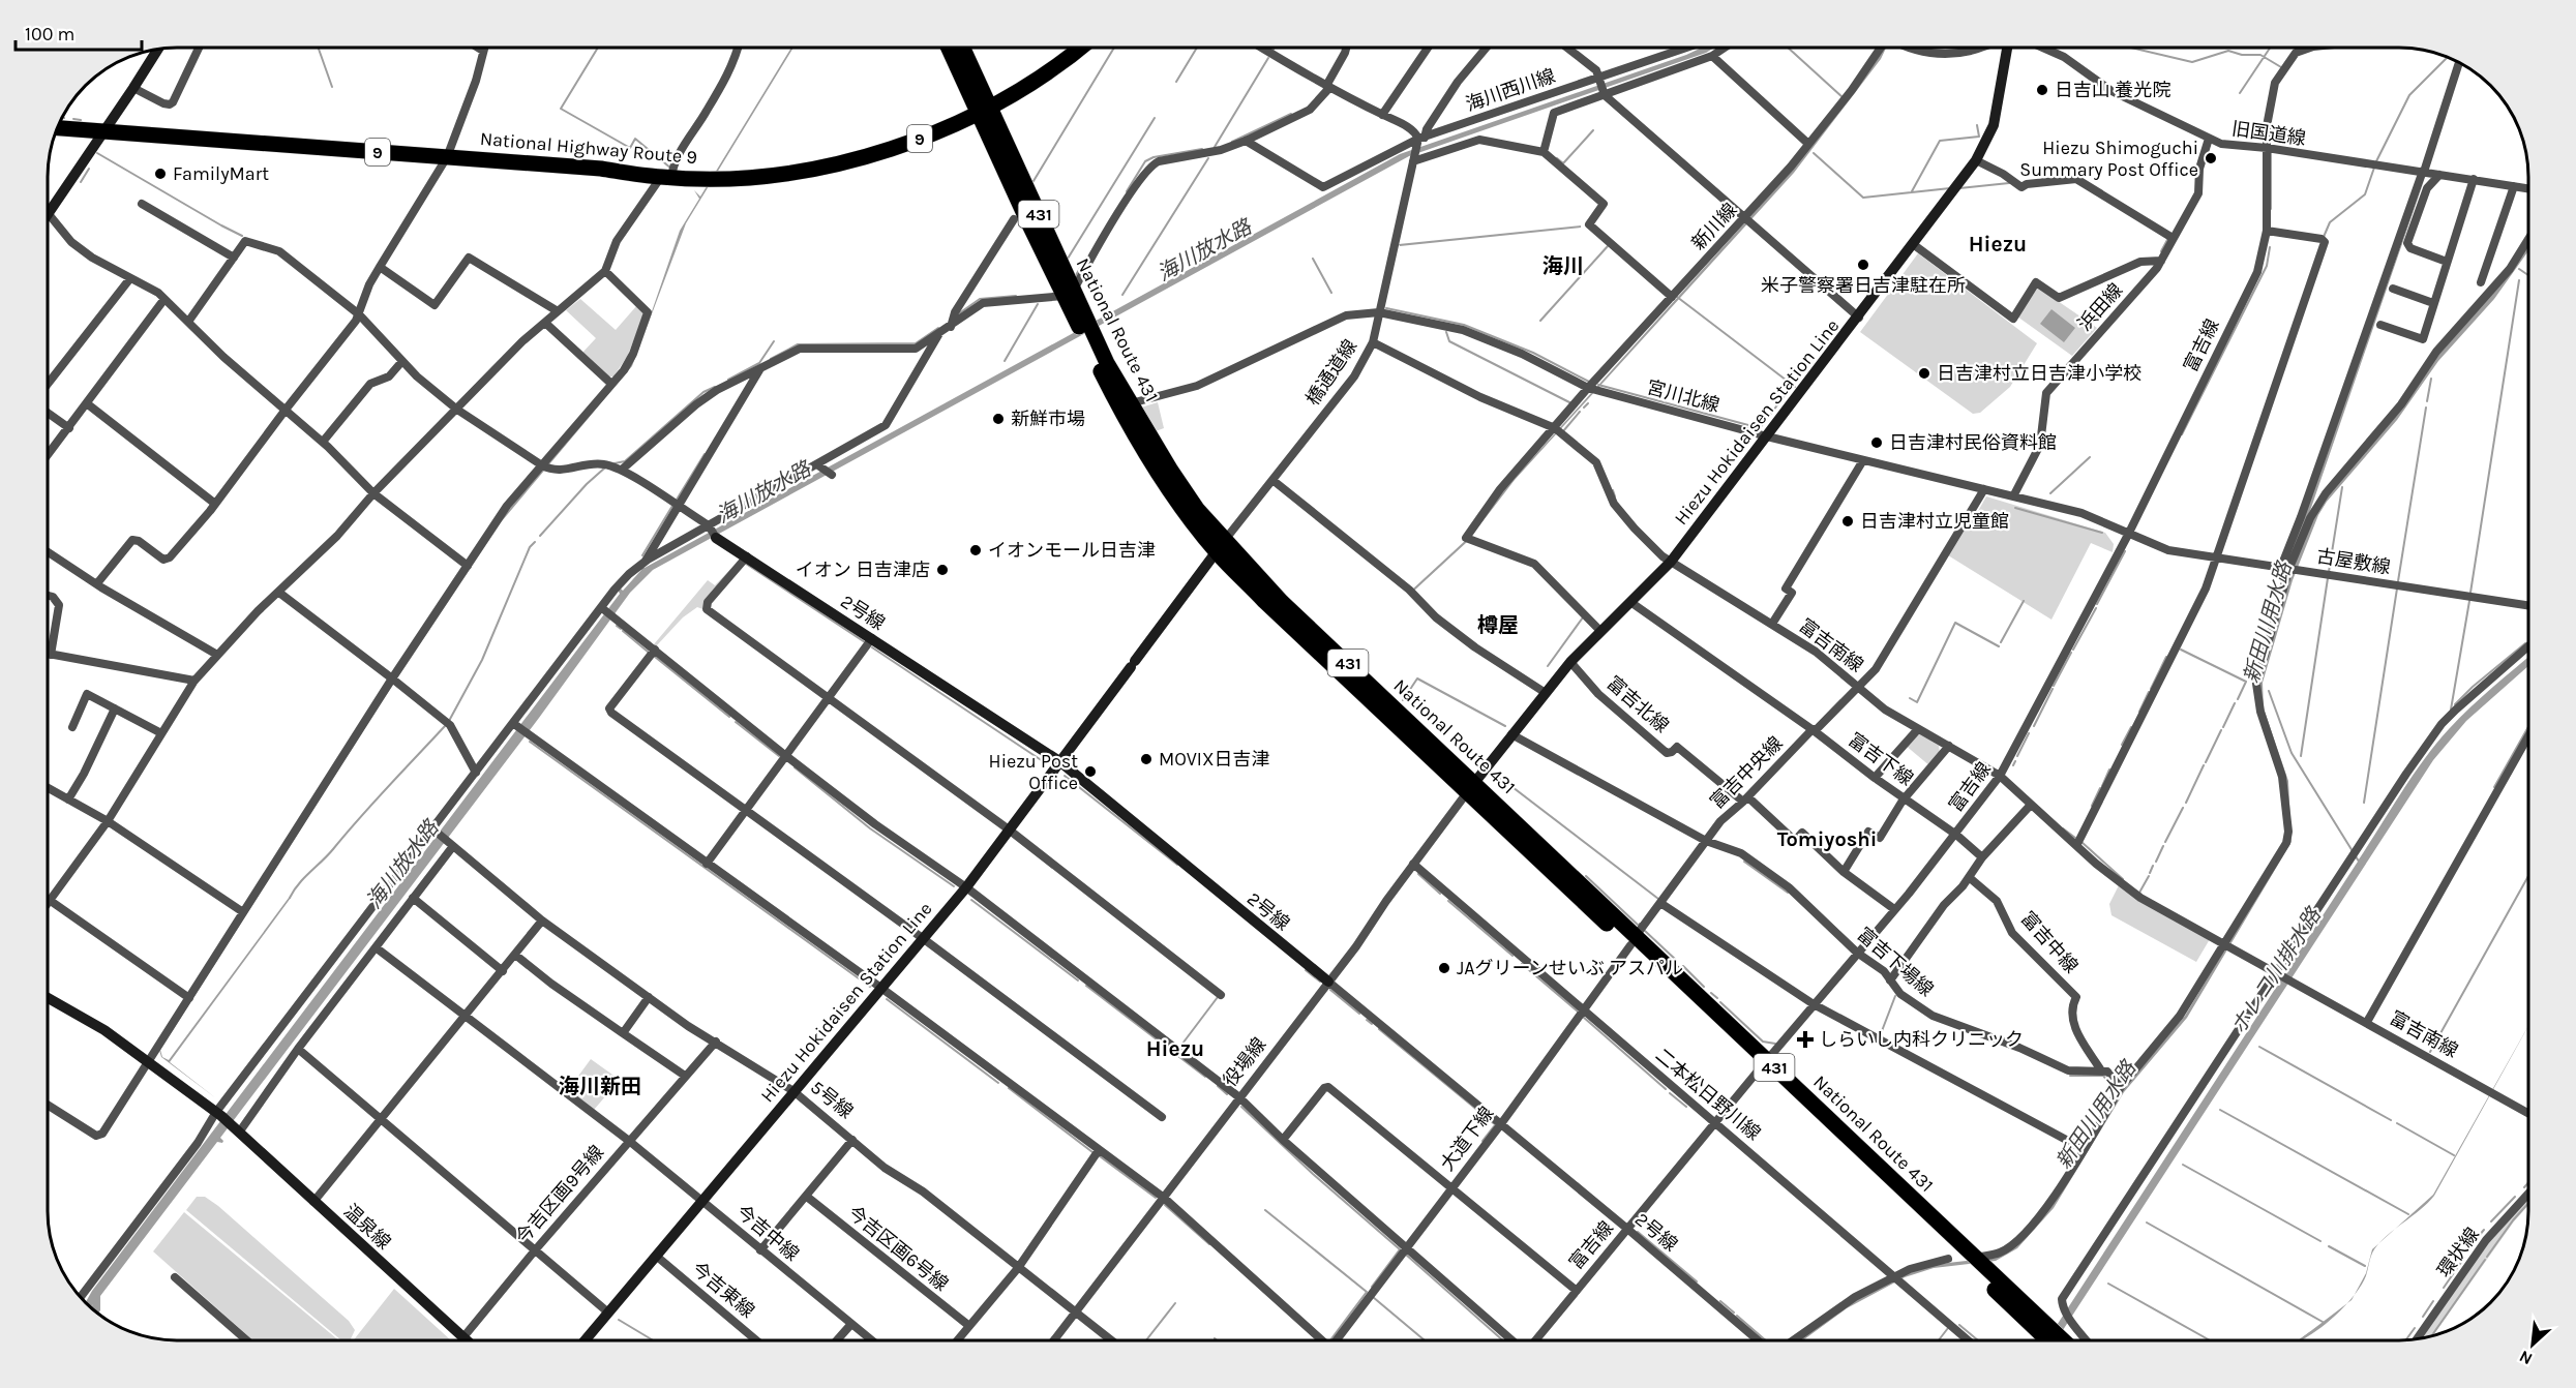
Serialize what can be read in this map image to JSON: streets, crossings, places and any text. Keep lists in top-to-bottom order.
{
  "streets": {
    "highway": [
      "9",
      "National Highway Route 9",
      "431",
      "National Route 431"
    ],
    "main road": ["Hiezu Hokidaisen Station Line", "2号線", "温泉線"],
    "street": [
      "海川西川線",
      "旧国道線",
      "新川線",
      "浜田線",
      "富吉線",
      "橋通道線",
      "宮川北線",
      "古屋敷線",
      "富吉南線",
      "富吉北線",
      "富吉下線",
      "富吉中央線",
      "富吉中線",
      "富吉下場線",
      "役場線",
      "二本松日野川線",
      "5号線",
      "大道下線",
      "今吉区画9号線",
      "今吉中線",
      "今吉区画6号線",
      "環状線",
      "今吉東線"
    ]
  },
  "crossings": [
    ["海川西川線", "橋通道線"],
    ["旧国道線", "浜田線"],
    ["旧国道線", "富吉線"],
    ["National Highway Route 9", "National Route 431"],
    ["新川線", "宮川北線"],
    ["新川線", "Hiezu Hokidaisen Station Line"],
    ["新川線", "富吉南線"],
    ["浜田線", "宮川北線"],
    ["National Route 431", "富吉線"],
    ["National Route 431", "橋通道線"],
    ["National Route 431", "宮川北線"],
    ["National Route 431", "Hiezu Hokidaisen Station Line"],
    ["National Route 431", "役場線"],
    ["National Route 431", "大道下線"],
    ["富吉線", "宮川北線"],
    ["富吉線", "古屋敷線"],
    ["富吉線", "2号線"],
    ["富吉線", "富吉南線"],
    ["富吉線", "富吉北線"],
    ["富吉線", "富吉下線"],
    ["富吉線", "富吉下場線"],
    ["富吉線", "二本松日野川線"],
    ["橋通道線", "宮川北線"],
    ["橋通道線", "Hiezu Hokidaisen Station Line"],
    ["橋通道線", "富吉南線"],
    ["宮川北線", "Hiezu Hokidaisen Station Line"],
    ["宮川北線", "古屋敷線"],
    ["Hiezu Hokidaisen Station Line", "2号線"],
    ["Hiezu Hokidaisen Station Line", "富吉南線"],
    ["Hiezu Hokidaisen Station Line", "富吉北線"],
    ["Hiezu Hokidaisen Station Line", "富吉下線"],
    ["Hiezu Hokidaisen Station Line", "富吉下場線"],
    ["Hiezu Hokidaisen Station Line", "役場線"],
    ["Hiezu Hokidaisen Station Line", "5号線"],
    ["Hiezu Hokidaisen Station Line", "今吉中線"],
    ["Hiezu Hokidaisen Station Line", "今吉東線"],
    ["2号線", "役場線"],
    ["2号線", "大道下線"],
    ["富吉南線", "富吉中央線"],
    ["富吉北線", "富吉中央線"],
    ["富吉下線", "富吉中央線"],
    ["富吉中央線", "富吉下場線"],
    ["富吉中央線", "大道下線"],
    ["富吉中線", "富吉下場線"],
    ["富吉下場線", "大道下線"],
    ["役場線", "二本松日野川線"],
    ["役場線", "5号線"],
    ["二本松日野川線", "大道下線"],
    ["5号線", "今吉区画9号線"],
    ["今吉区画9号線", "温泉線"],
    ["今吉区画9号線", "今吉中線"]
  ],
  "districts": [
    "Hiezu",
    "海川",
    "樽屋",
    "Tomiyoshi",
    "Hiezu",
    "海川新田"
  ],
  "water": ["海川放水路", "新田川用水路", "ホレコ川排水路"],
  "places": {
    "other": [
      "日吉山 養光院",
      "Hiezu Shimoguchi Summary Post Office",
      "FamilyMart",
      "米子警察署日吉津駐在所",
      "日吉津村立日吉津小学校",
      "新鮮市場",
      "日吉津村民俗資料館",
      "日吉津村立児童館",
      "イオンモール日吉津",
      "イオン 日吉津店",
      "MOVIX日吉津",
      "Hiezu Post Office",
      "JAグリーンせいぶ アスパル"
    ],
    "health": ["しらいし内科クリニック"]
  },
  "scale_bar": "100 m",
  "north": "bottom left"
}
